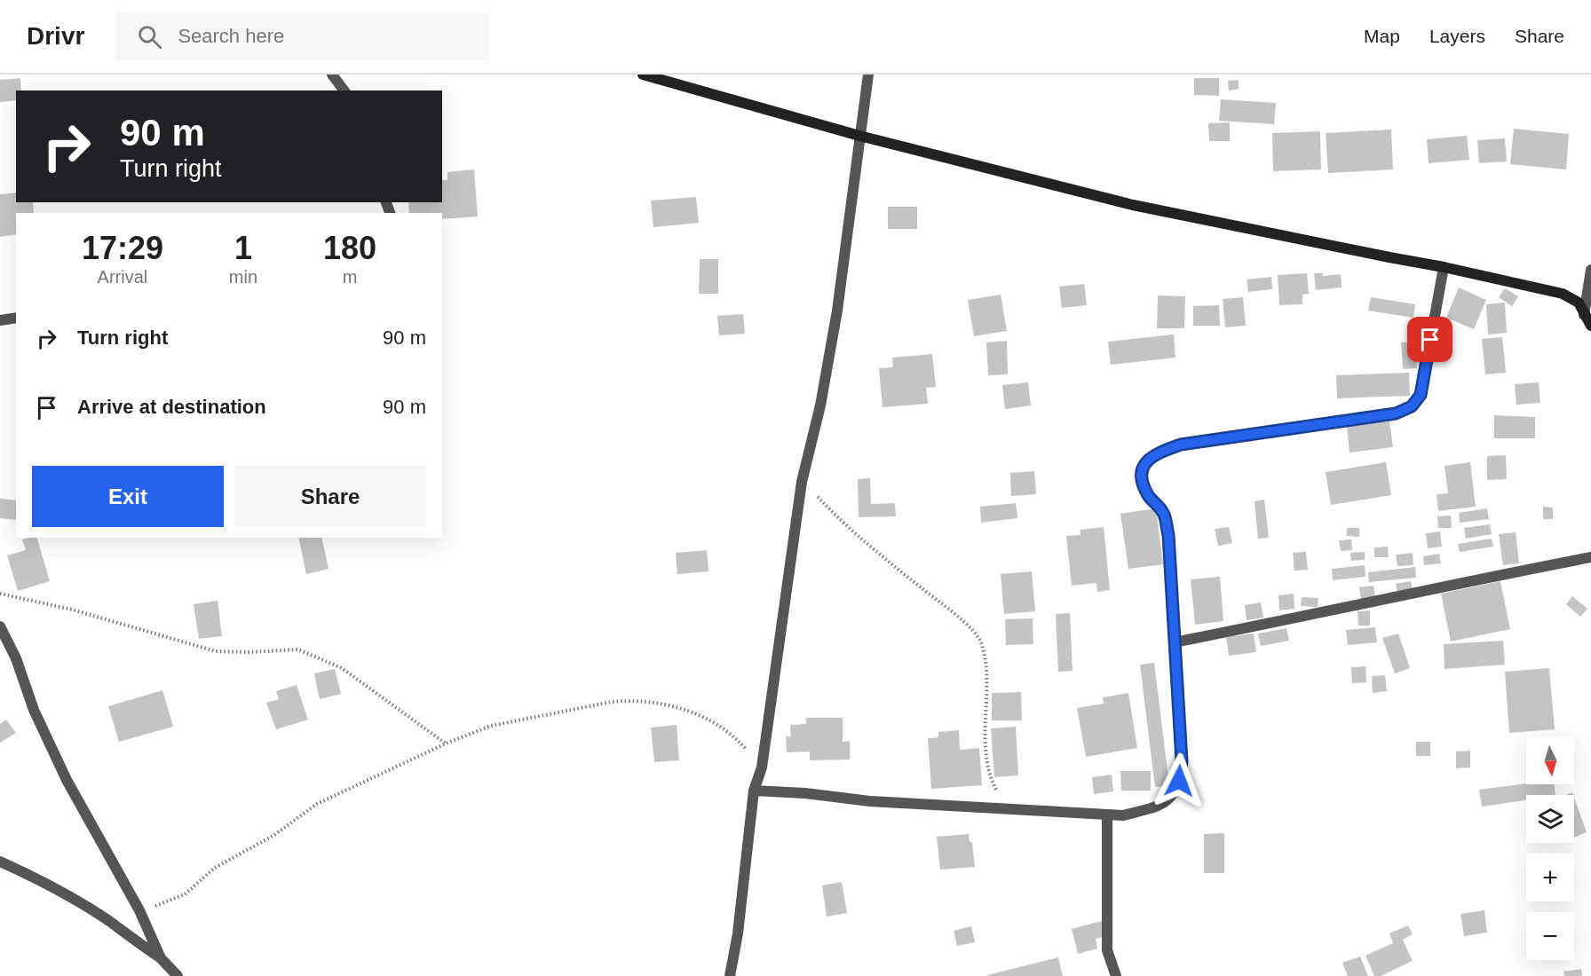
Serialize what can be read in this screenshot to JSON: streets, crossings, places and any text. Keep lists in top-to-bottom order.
{
  "north": "bottom",
  "page": {
    "header": "Drivr",
    "search": "Search here",
    "nav": ["Map", "Layers", "Share"],
    "turn": ["90 m", "Turn right"],
    "eta": [
      "17:29",
      "Arrival",
      "1",
      "min",
      "180",
      "m"
    ],
    "list": [
      {
        "name": "Turn right",
        "value": "90 m"
      },
      {
        "name": "Arrive at destination",
        "value": "90 m"
      }
    ],
    "buttons": ["Exit", "Share"],
    "map_buttons": ["+", "−"]
  }
}
